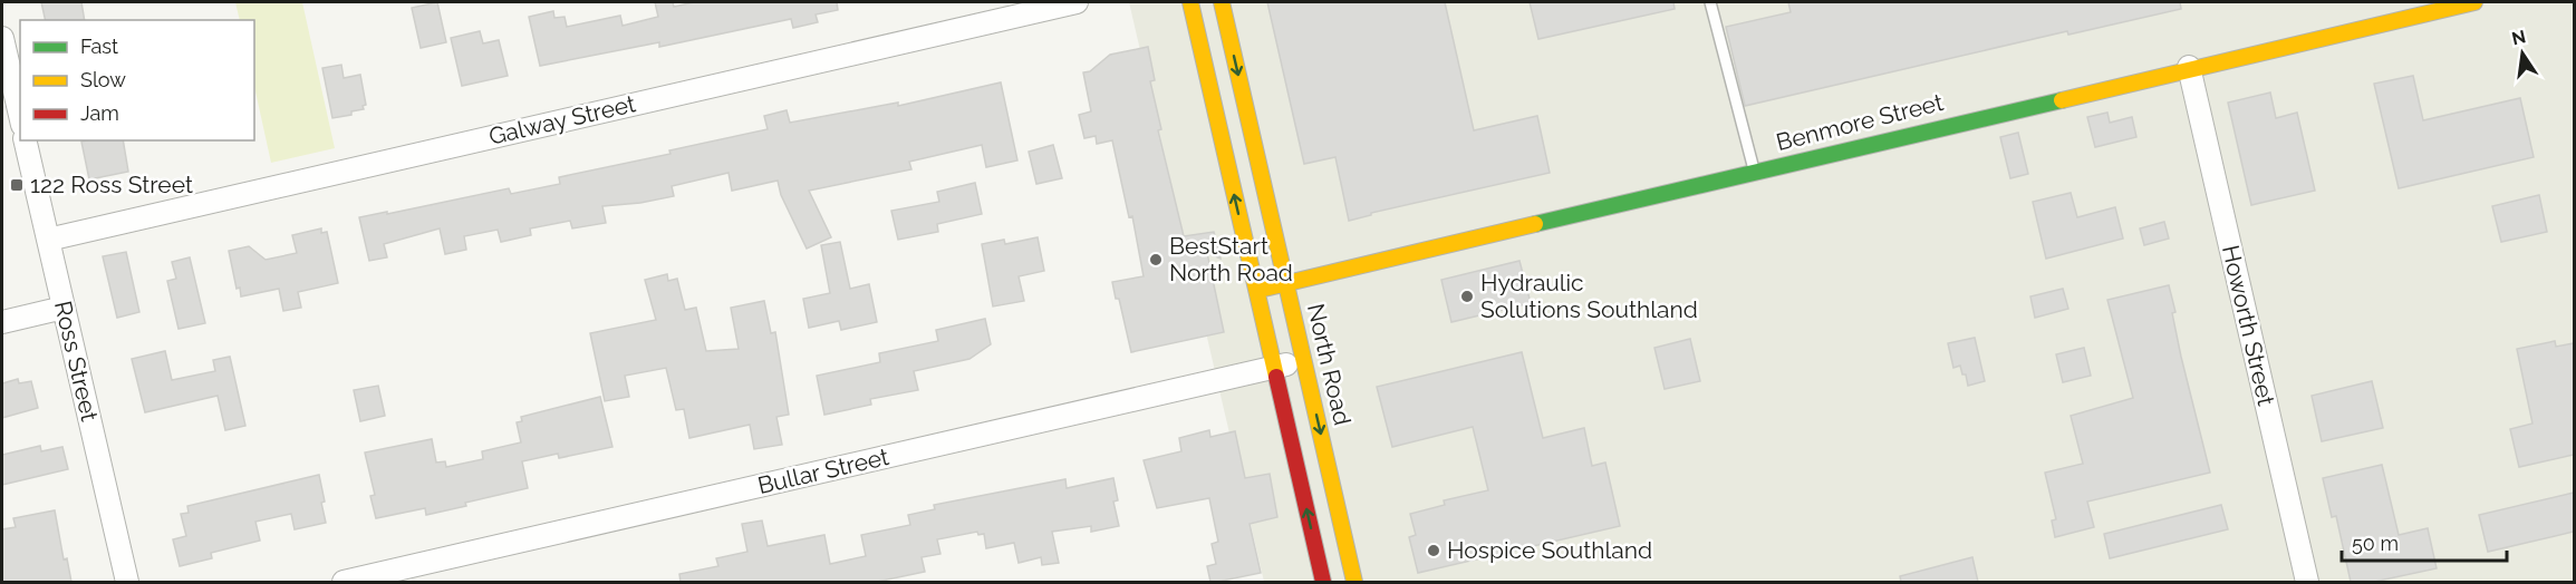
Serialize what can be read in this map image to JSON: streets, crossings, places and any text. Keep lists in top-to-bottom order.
{
  "streets": {
    "street": [
      "Galway Street",
      "Benmore Street",
      "Howorth Street",
      "Ross Street",
      "North Road",
      "Bullar Street"
    ]
  },
  "crossings": [
    ["Galway Street", "Ross Street"],
    ["Benmore Street", "Howorth Street"],
    ["Benmore Street", "North Road"],
    ["North Road", "Bullar Street"]
  ],
  "places": {
    "transit": ["122 Ross Street"],
    "other": ["BestStart North Road", "Hydraulic Solutions Southland", "Hospice Southland"]
  },
  "legend": ["Fast", "Slow", "Jam"],
  "scale_bar": "50 m",
  "north": "top"
}
